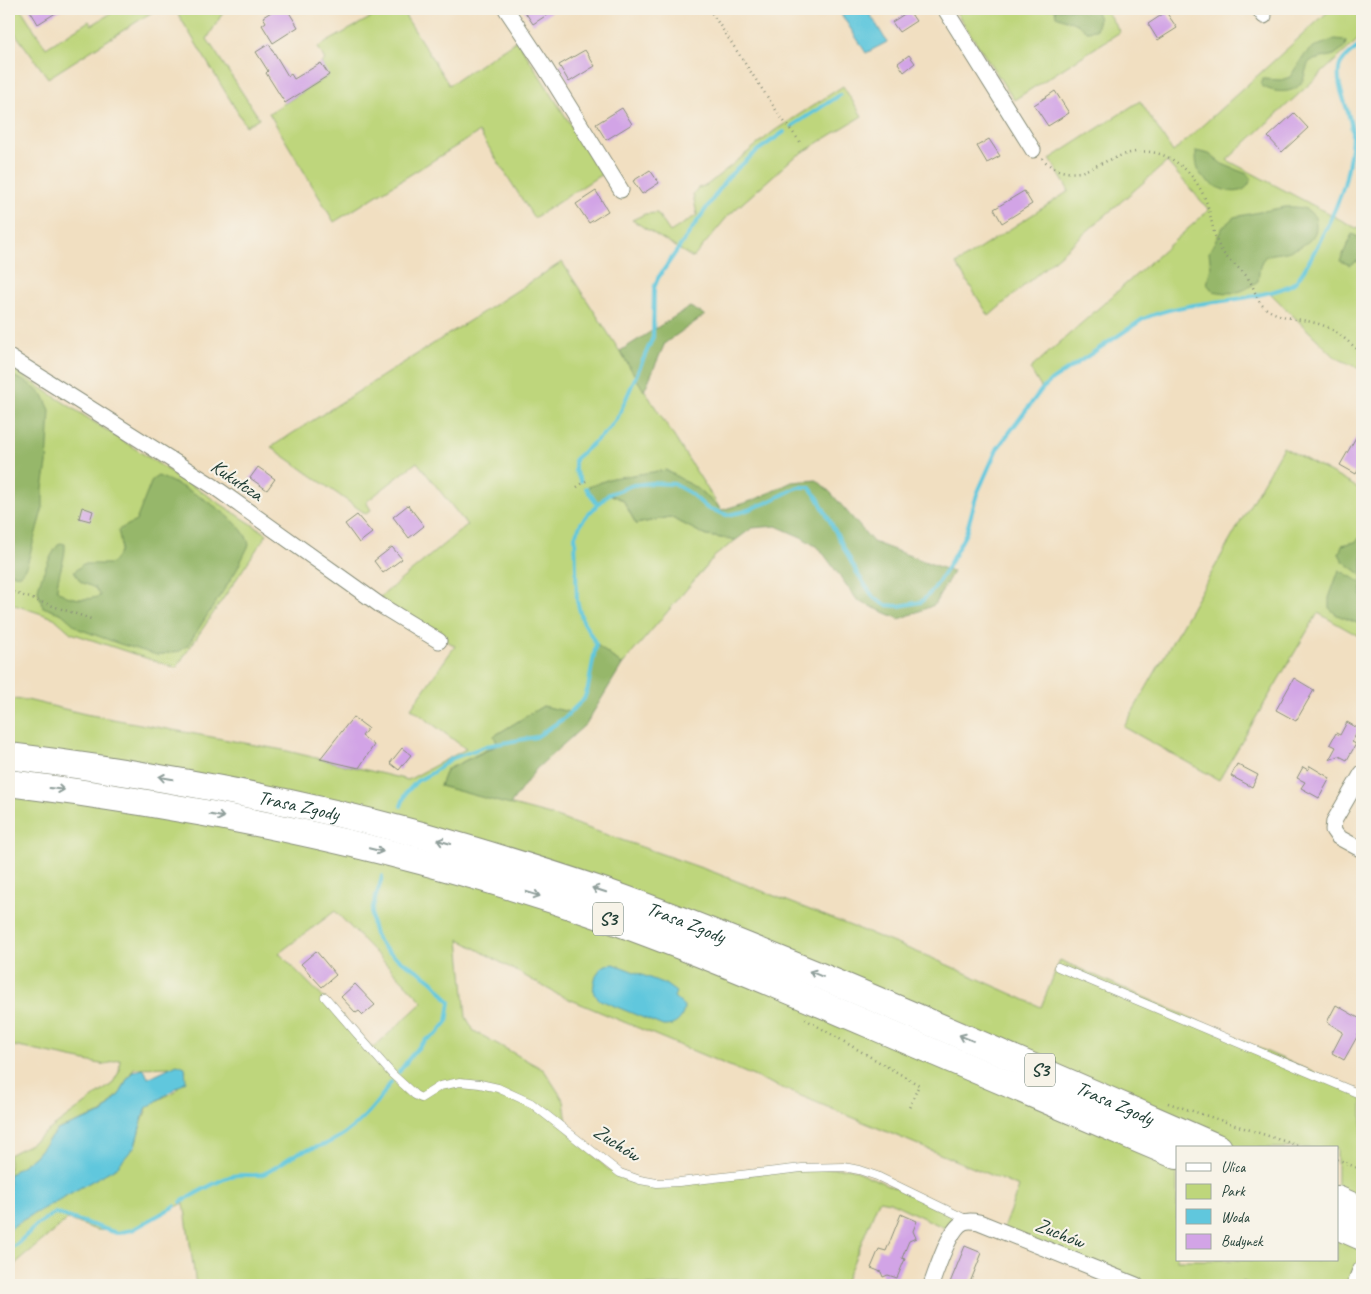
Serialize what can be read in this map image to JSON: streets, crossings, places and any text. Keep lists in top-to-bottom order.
{
  "streets": {
    "highway": ["Trasa Zgody", "S3"],
    "street": ["Kukułcza", "Zuchów"]
  },
  "legend": [
    "Ulica",
    "Park",
    "Woda",
    "Budynek"
  ]
}
